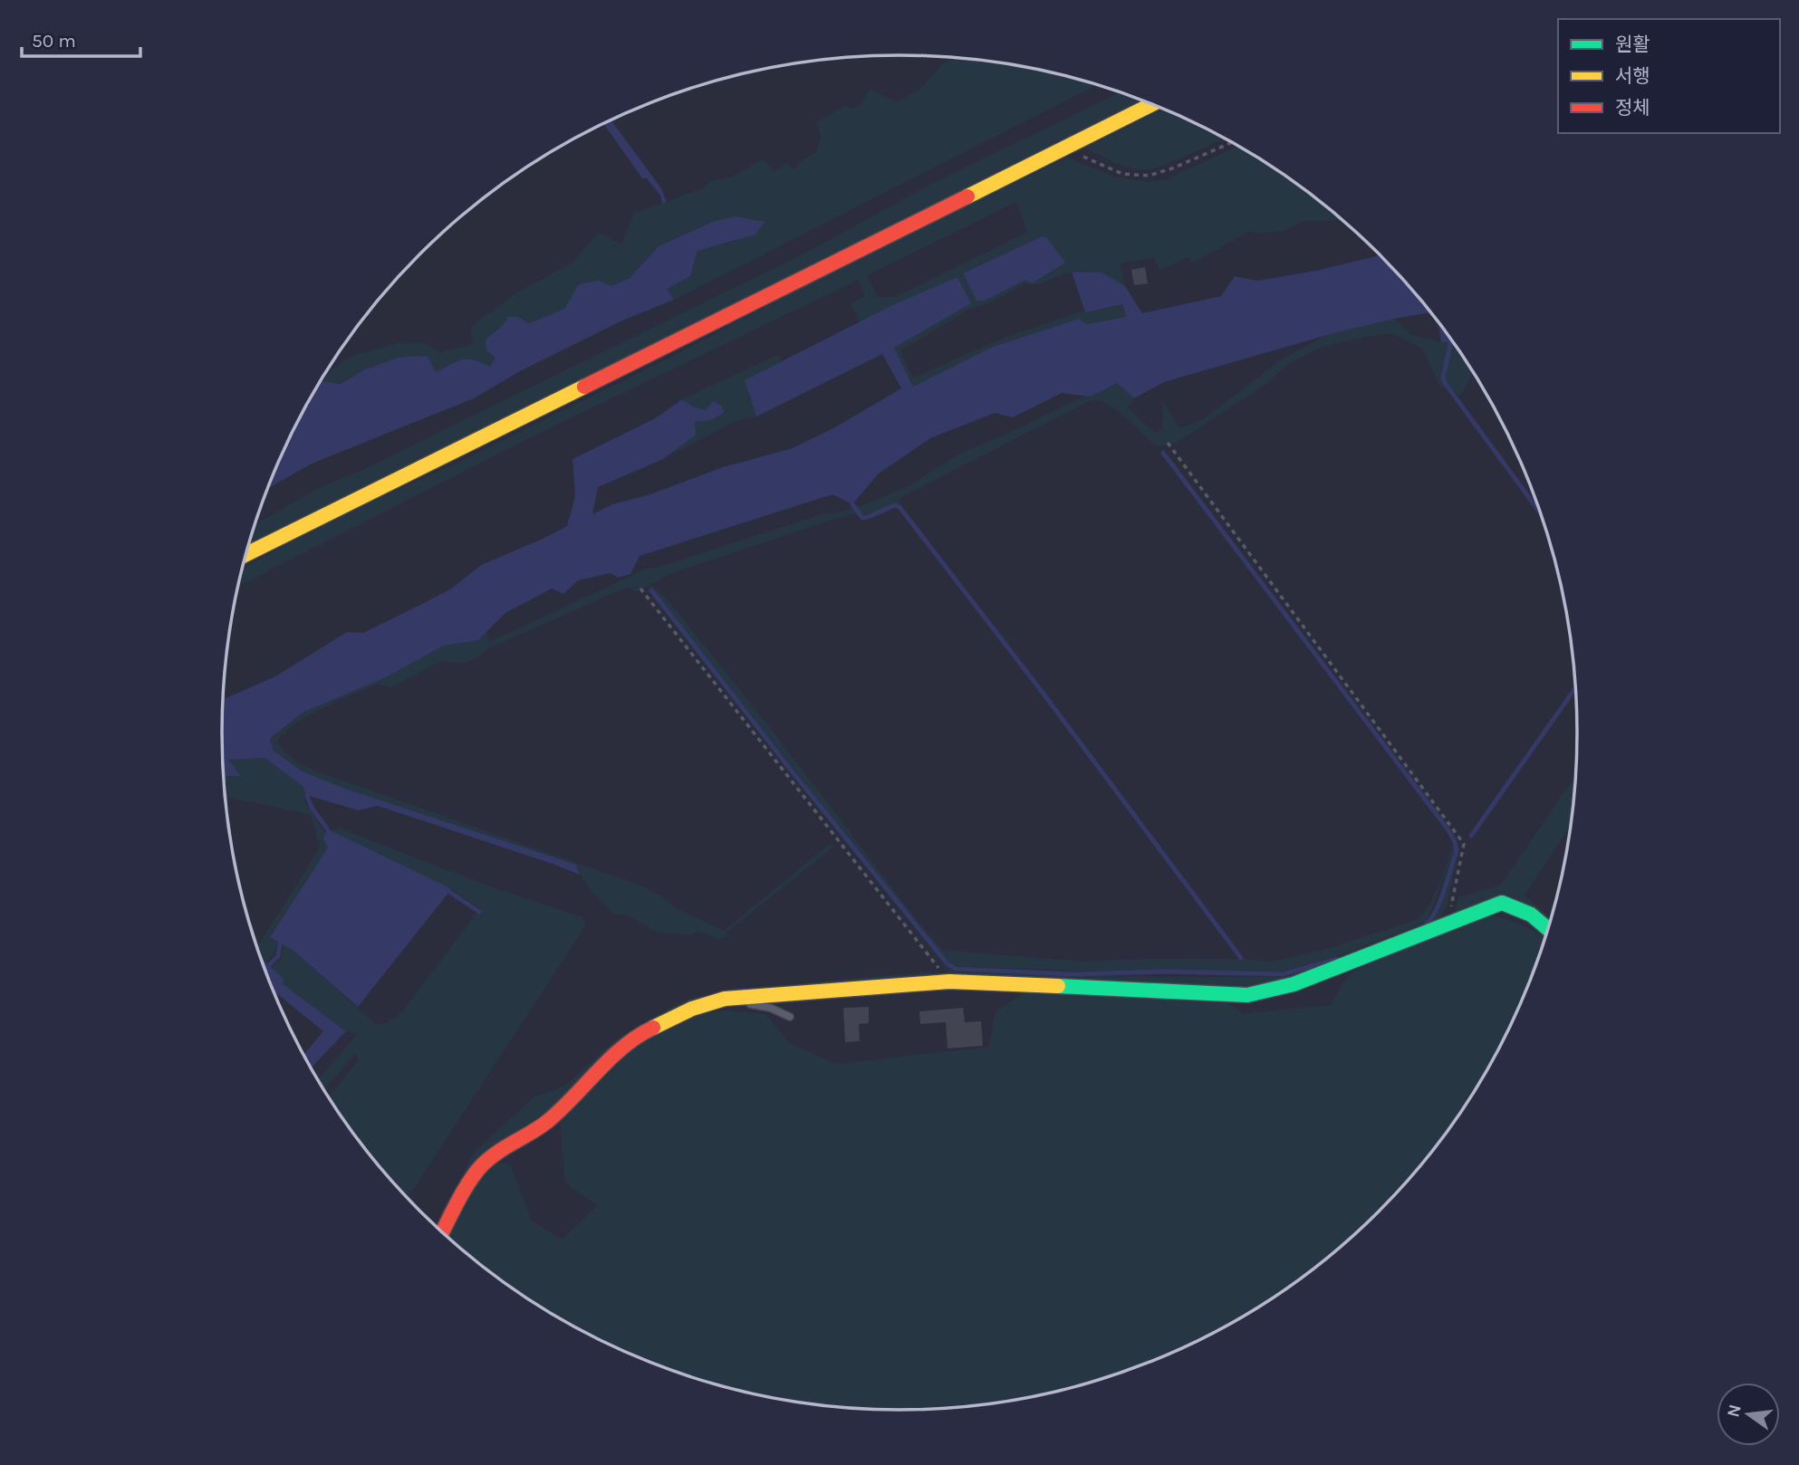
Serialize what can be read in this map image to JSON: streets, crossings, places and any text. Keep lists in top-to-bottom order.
{
  "legend": ["원활", "서행", "정체"],
  "scale_bar": "50 m",
  "north": "left"
}
